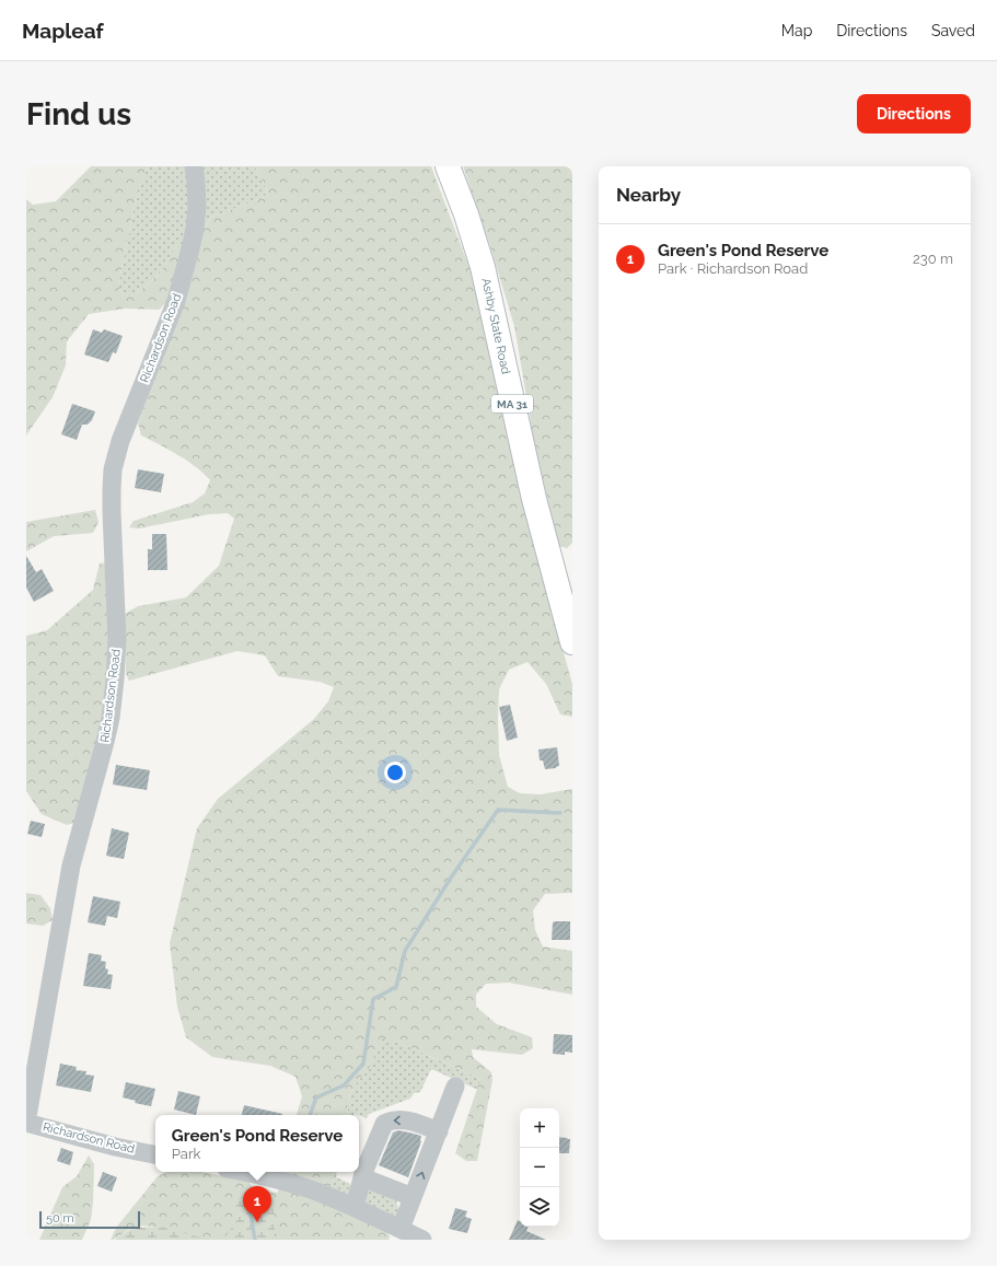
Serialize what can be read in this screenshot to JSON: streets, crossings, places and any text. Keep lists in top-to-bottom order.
{
  "streets": {
    "main road": ["Ashby State Road", "MA 31"],
    "street": ["Richardson Road"]
  },
  "scale_bar": "50 m",
  "page": {
    "header": "Mapleaf",
    "nav": ["Map", "Directions", "Saved"],
    "buttons": "Directions",
    "title": "Find us",
    "heading": "Nearby",
    "list": [
      {
        "mark": "1",
        "name": "Green's Pond Reserve",
        "note": "Park · Richardson Road",
        "value": "230 m"
      }
    ],
    "map_buttons": ["+", "−"],
    "popup": ["Green's Pond Reserve", "Park"],
    "pins": "1",
    "scale": "50 m"
  }
}
